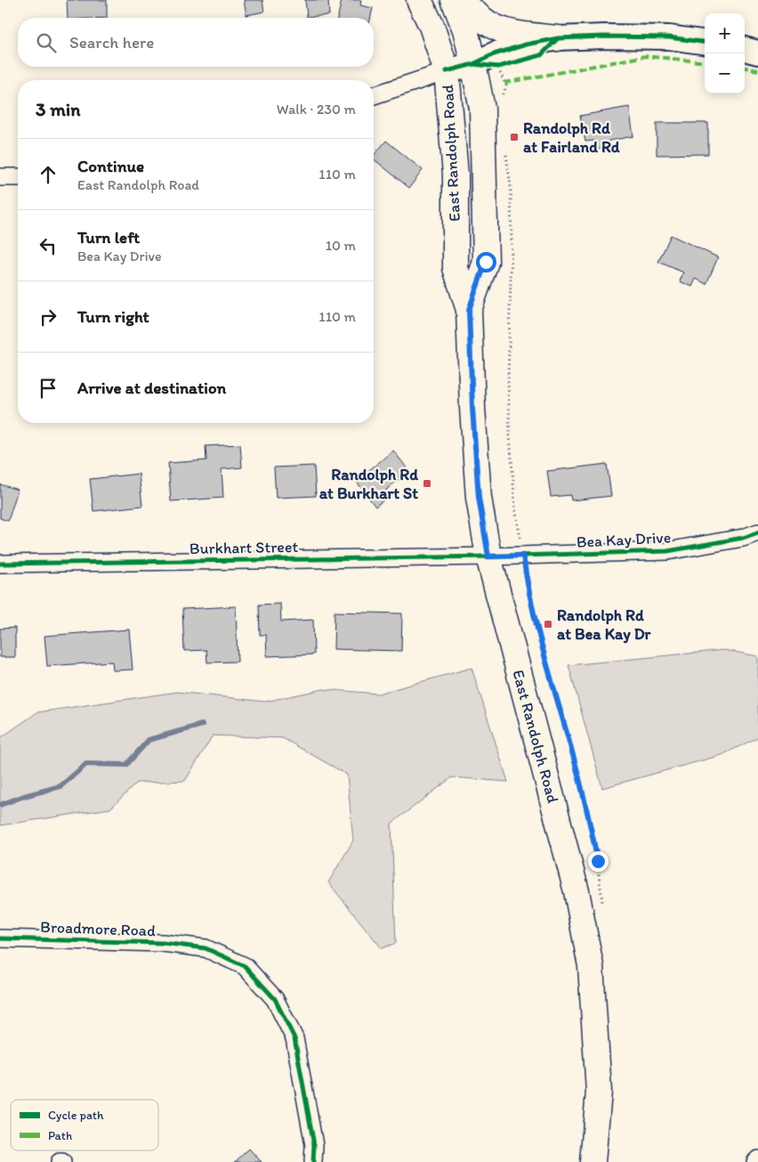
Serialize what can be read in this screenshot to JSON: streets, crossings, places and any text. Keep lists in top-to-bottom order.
{
  "streets": {
    "main road": ["East Randolph Road"],
    "street": ["Bea Kay Drive", "Burkhart Street", "Broadmore Road"]
  },
  "crossings": [
    ["East Randolph Road", "Bea Kay Drive"],
    ["East Randolph Road", "Burkhart Street"],
    ["Bea Kay Drive", "Burkhart Street"]
  ],
  "places": {
    "transit": ["Randolph Rd at Fairland Rd", "Randolph Rd at Burkhart St", "Randolph Rd at Bea Kay Dr"]
  },
  "legend": ["Cycle path", "Path"],
  "page": {
    "map_buttons": ["+", "−"],
    "search": "Search here",
    "heading": ["3 min", "Walk · 230 m"],
    "list": [
      ["Continue", "East Randolph Road", "110 m"],
      ["Turn left", "Bea Kay Drive", "10 m"],
      ["Turn right", "110 m"],
      "Arrive at destination"
    ]
  }
}
